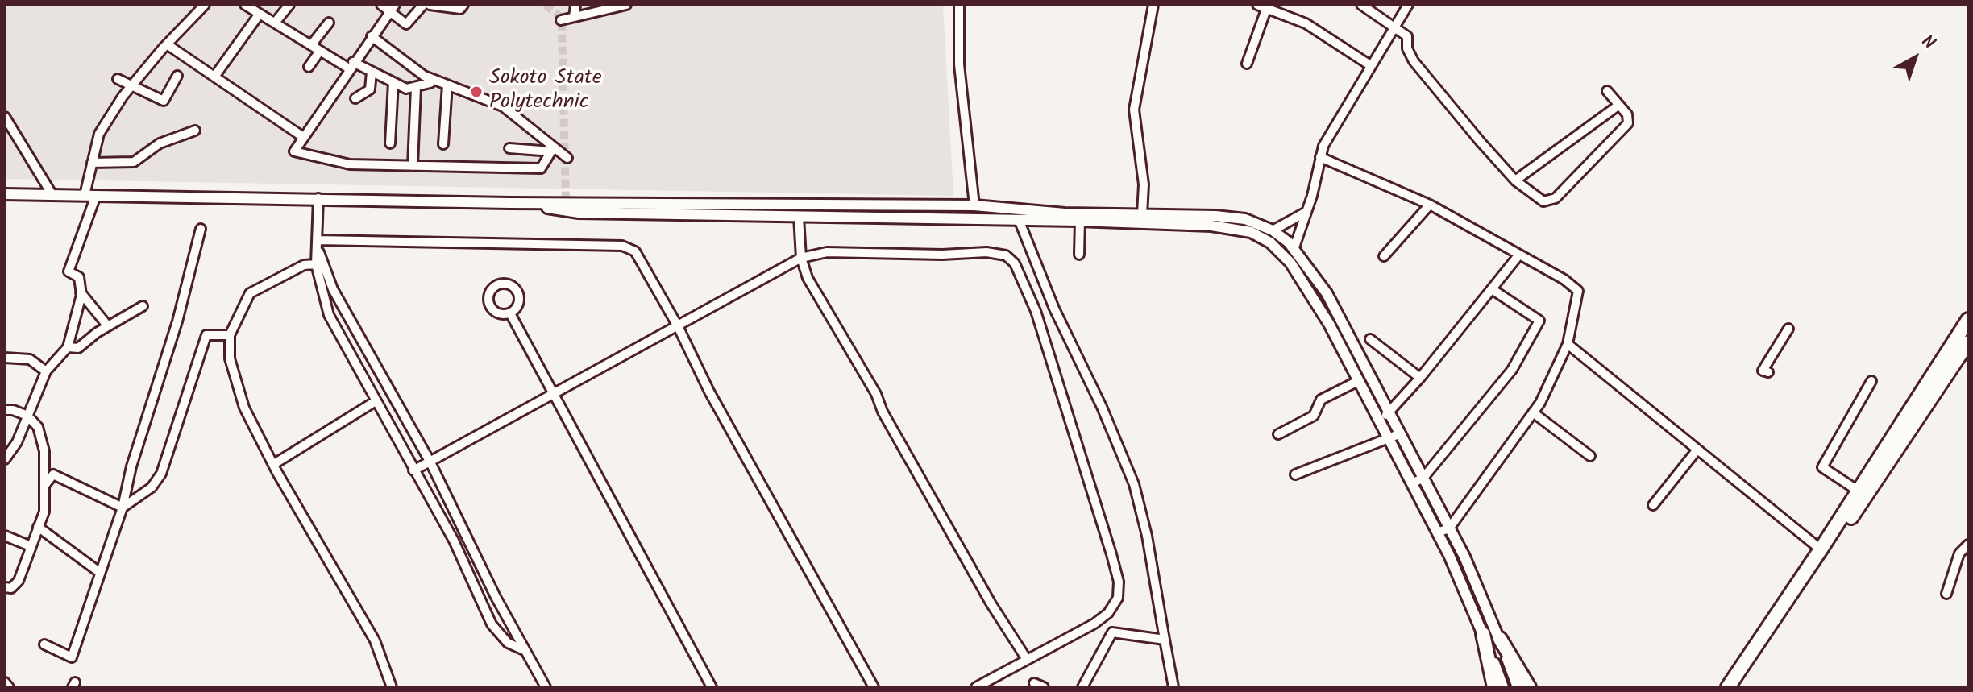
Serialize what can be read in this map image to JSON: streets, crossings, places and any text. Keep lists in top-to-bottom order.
{
  "places": ["Sokoto State Polytechnic"],
  "north": "top right"
}
